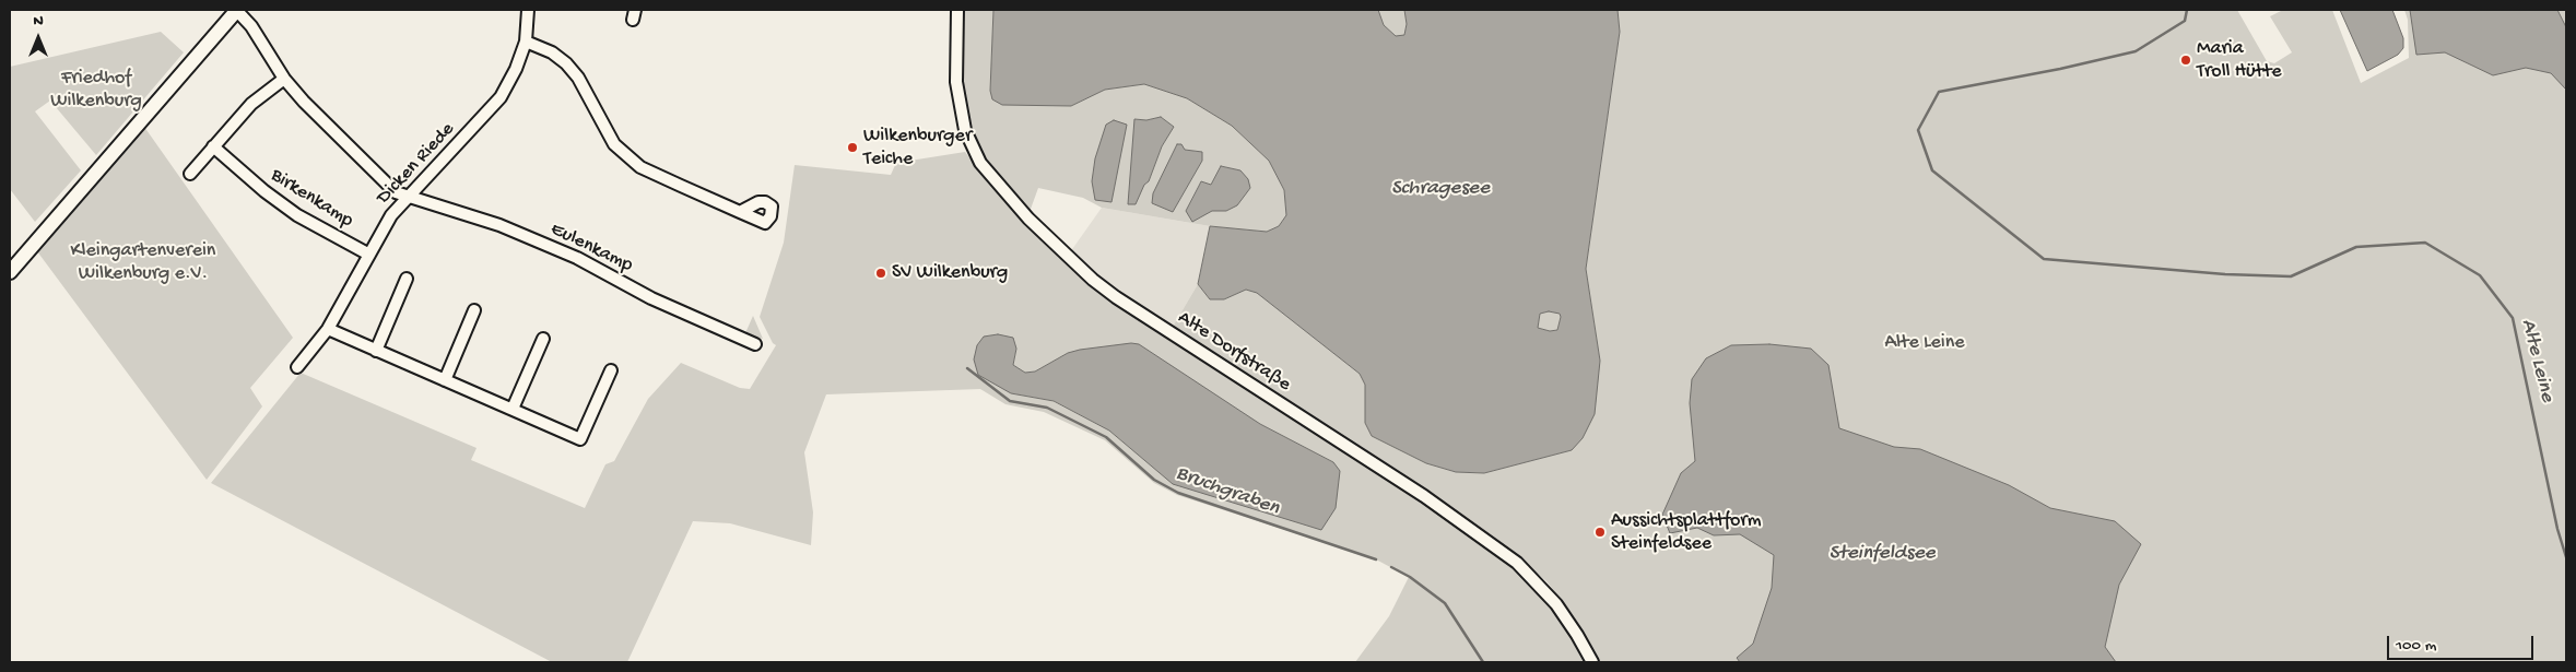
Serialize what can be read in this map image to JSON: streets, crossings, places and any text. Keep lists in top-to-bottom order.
{
  "streets": {
    "street": [
      "Dicken Riede",
      "Birkenkamp",
      "Eulenkamp",
      "Alte Dorfstraße"
    ]
  },
  "crossings": [
    ["Dicken Riede", "Birkenkamp"],
    ["Dicken Riede", "Eulenkamp"]
  ],
  "water": [
    "Schragesee",
    "Alte Leine",
    "Bruchgraben",
    "Steinfeldsee"
  ],
  "parks": ["Friedhof Wilkenburg", "Kleingartenverein Wilkenburg e.V.", "Alte Leine"],
  "places": [
    "Maria Troll Hütte",
    "Wilkenburger Teiche",
    "SV Wilkenburg",
    "Aussichtsplattform Steinfeldsee"
  ],
  "scale_bar": "100 m",
  "north": "top"
}
